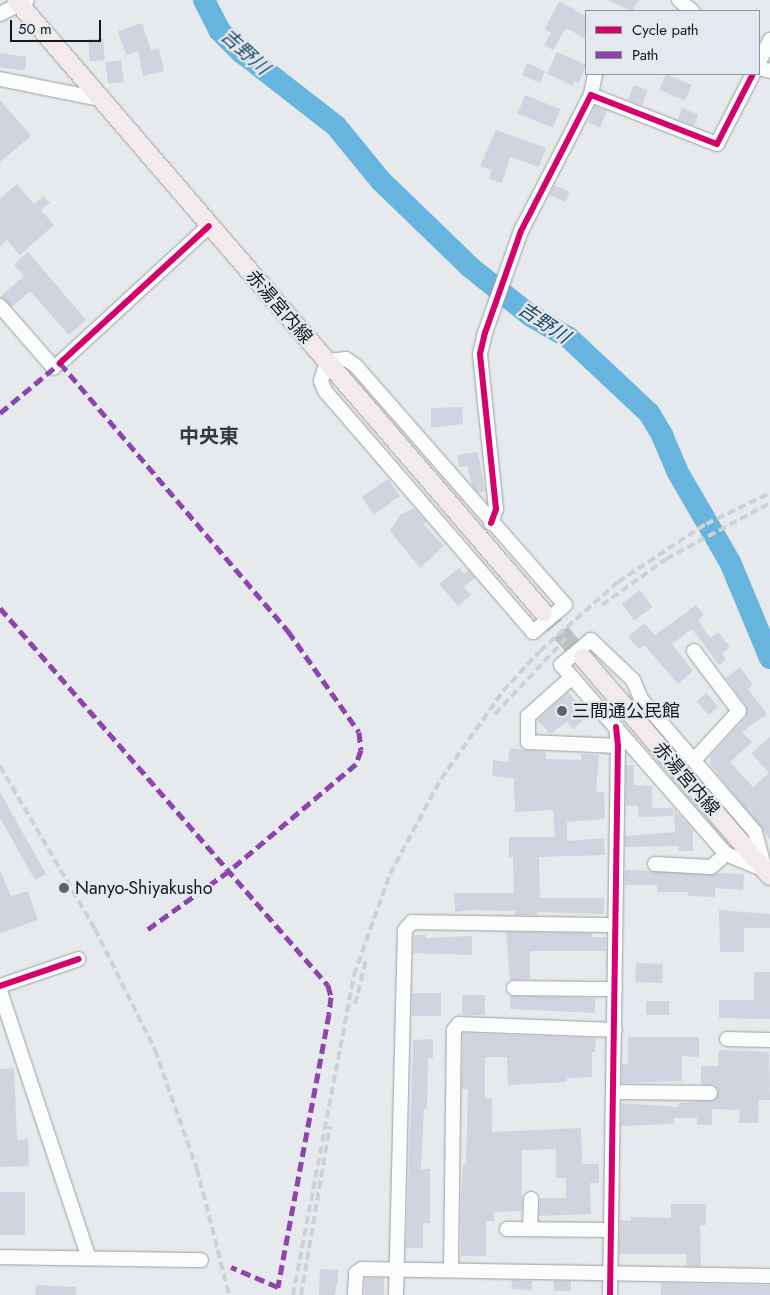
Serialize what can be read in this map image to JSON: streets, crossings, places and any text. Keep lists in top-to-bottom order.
{
  "streets": {
    "main road": ["赤湯宮内線"]
  },
  "districts": ["中央東"],
  "water": ["吉野川"],
  "places": ["三間通公民館", "Nanyo-Shiyakusho"],
  "legend": ["Cycle path", "Path"],
  "scale_bar": "50 m"
}
